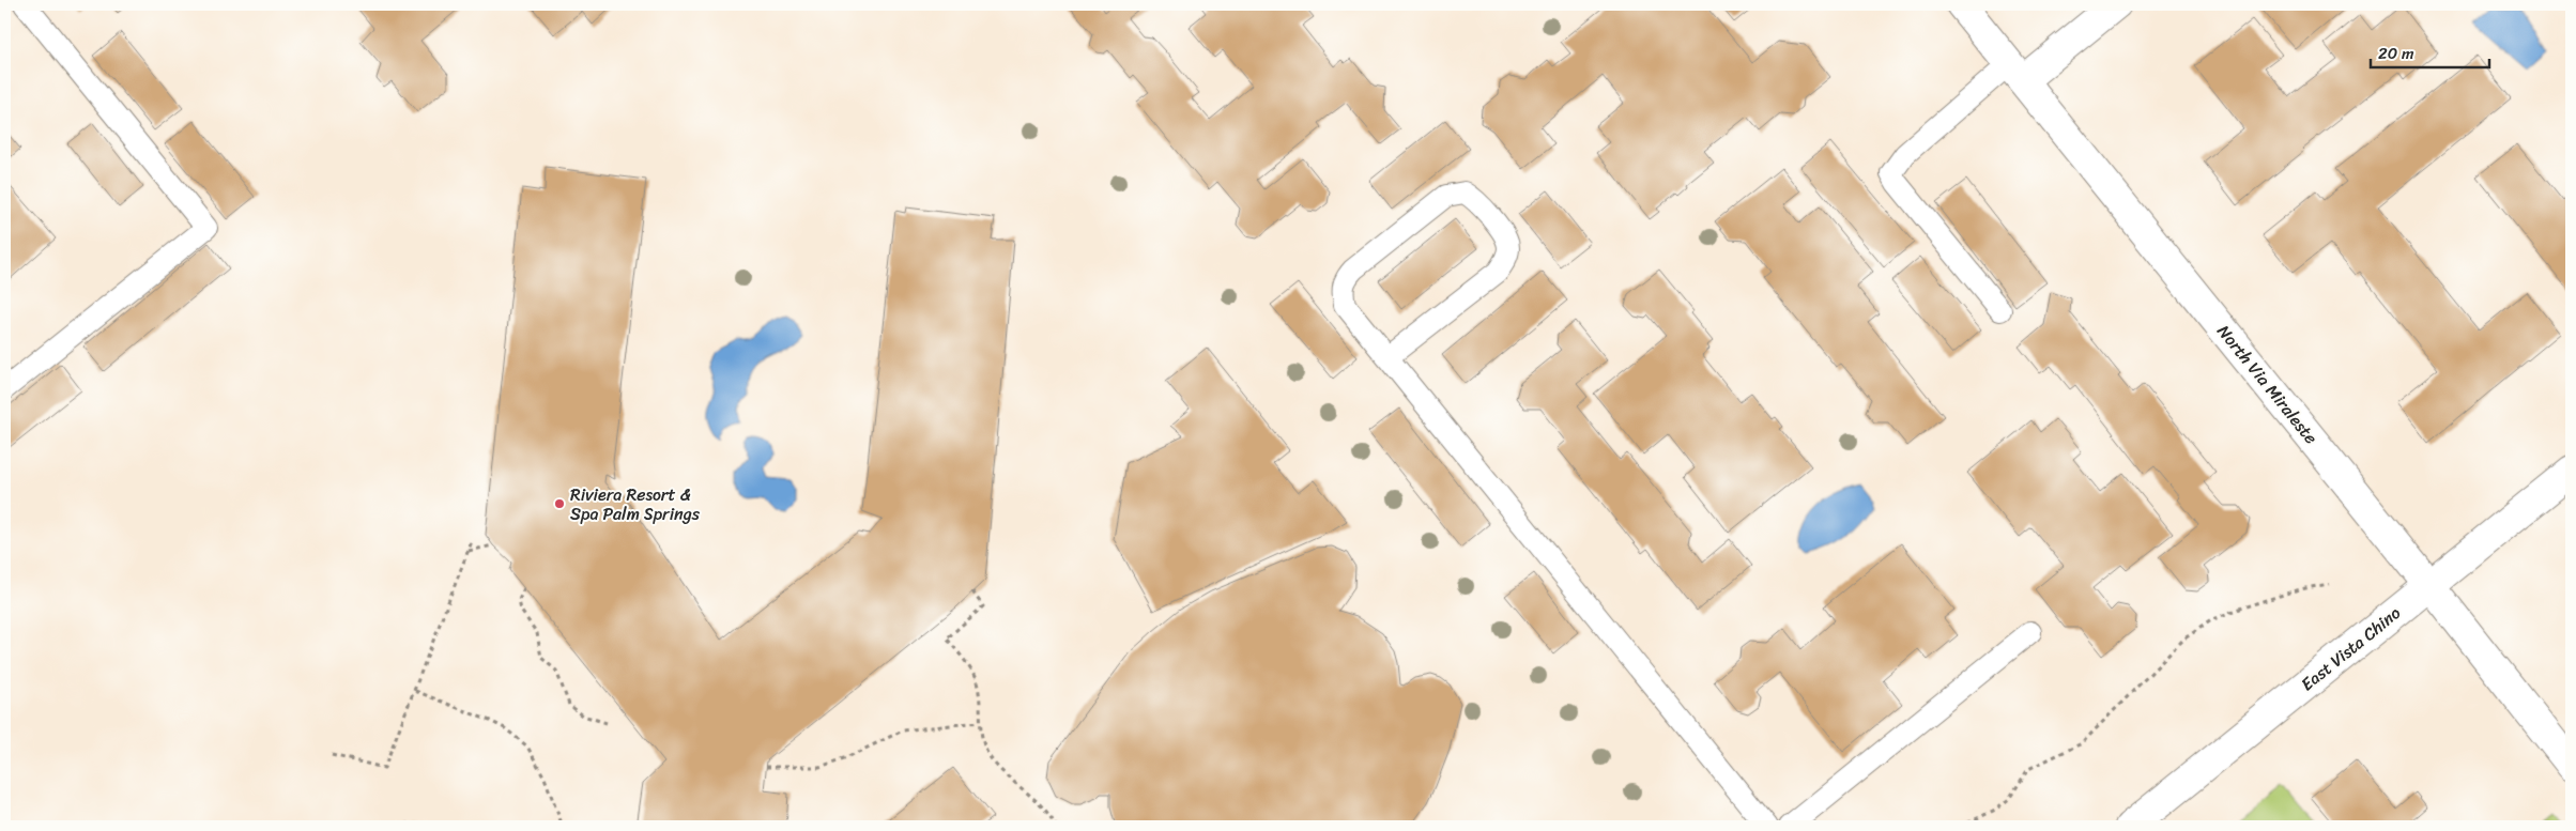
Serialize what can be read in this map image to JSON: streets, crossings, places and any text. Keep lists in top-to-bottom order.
{
  "streets": {
    "street": ["North Via Miraleste", "East Vista Chino"]
  },
  "crossings": [
    ["North Via Miraleste", "East Vista Chino"]
  ],
  "places": ["Riviera Resort & Spa Palm Springs"],
  "scale_bar": "20 m"
}
